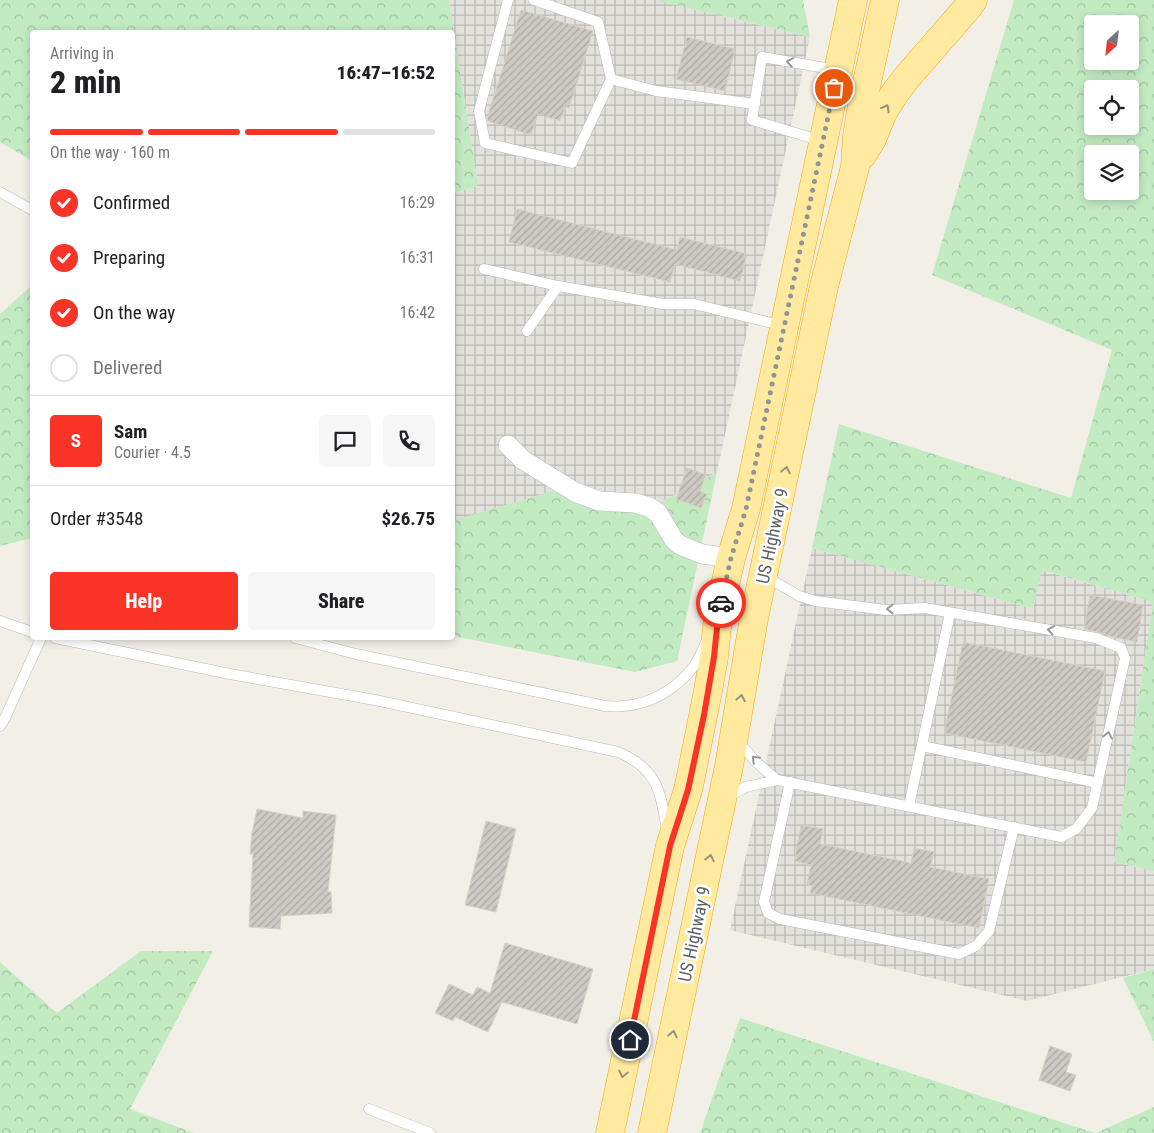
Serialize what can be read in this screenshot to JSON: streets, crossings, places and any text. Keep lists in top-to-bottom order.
{
  "streets": {
    "highway": ["US Highway 9"]
  },
  "north": "bottom left",
  "page": {
    "heading": ["2 min", "Arriving in", "16:47–16:52"],
    "panel": [
      "Sam",
      "Courier · 4.5",
      "Order #3548",
      "$26.75"
    ],
    "bar": "On the way · 160 m",
    "list": [
      ["Confirmed", "16:29"],
      ["Preparing", "16:31"],
      ["On the way", "16:42"],
      "Delivered"
    ],
    "round": "S",
    "buttons": ["Help", "Share"]
  }
}
